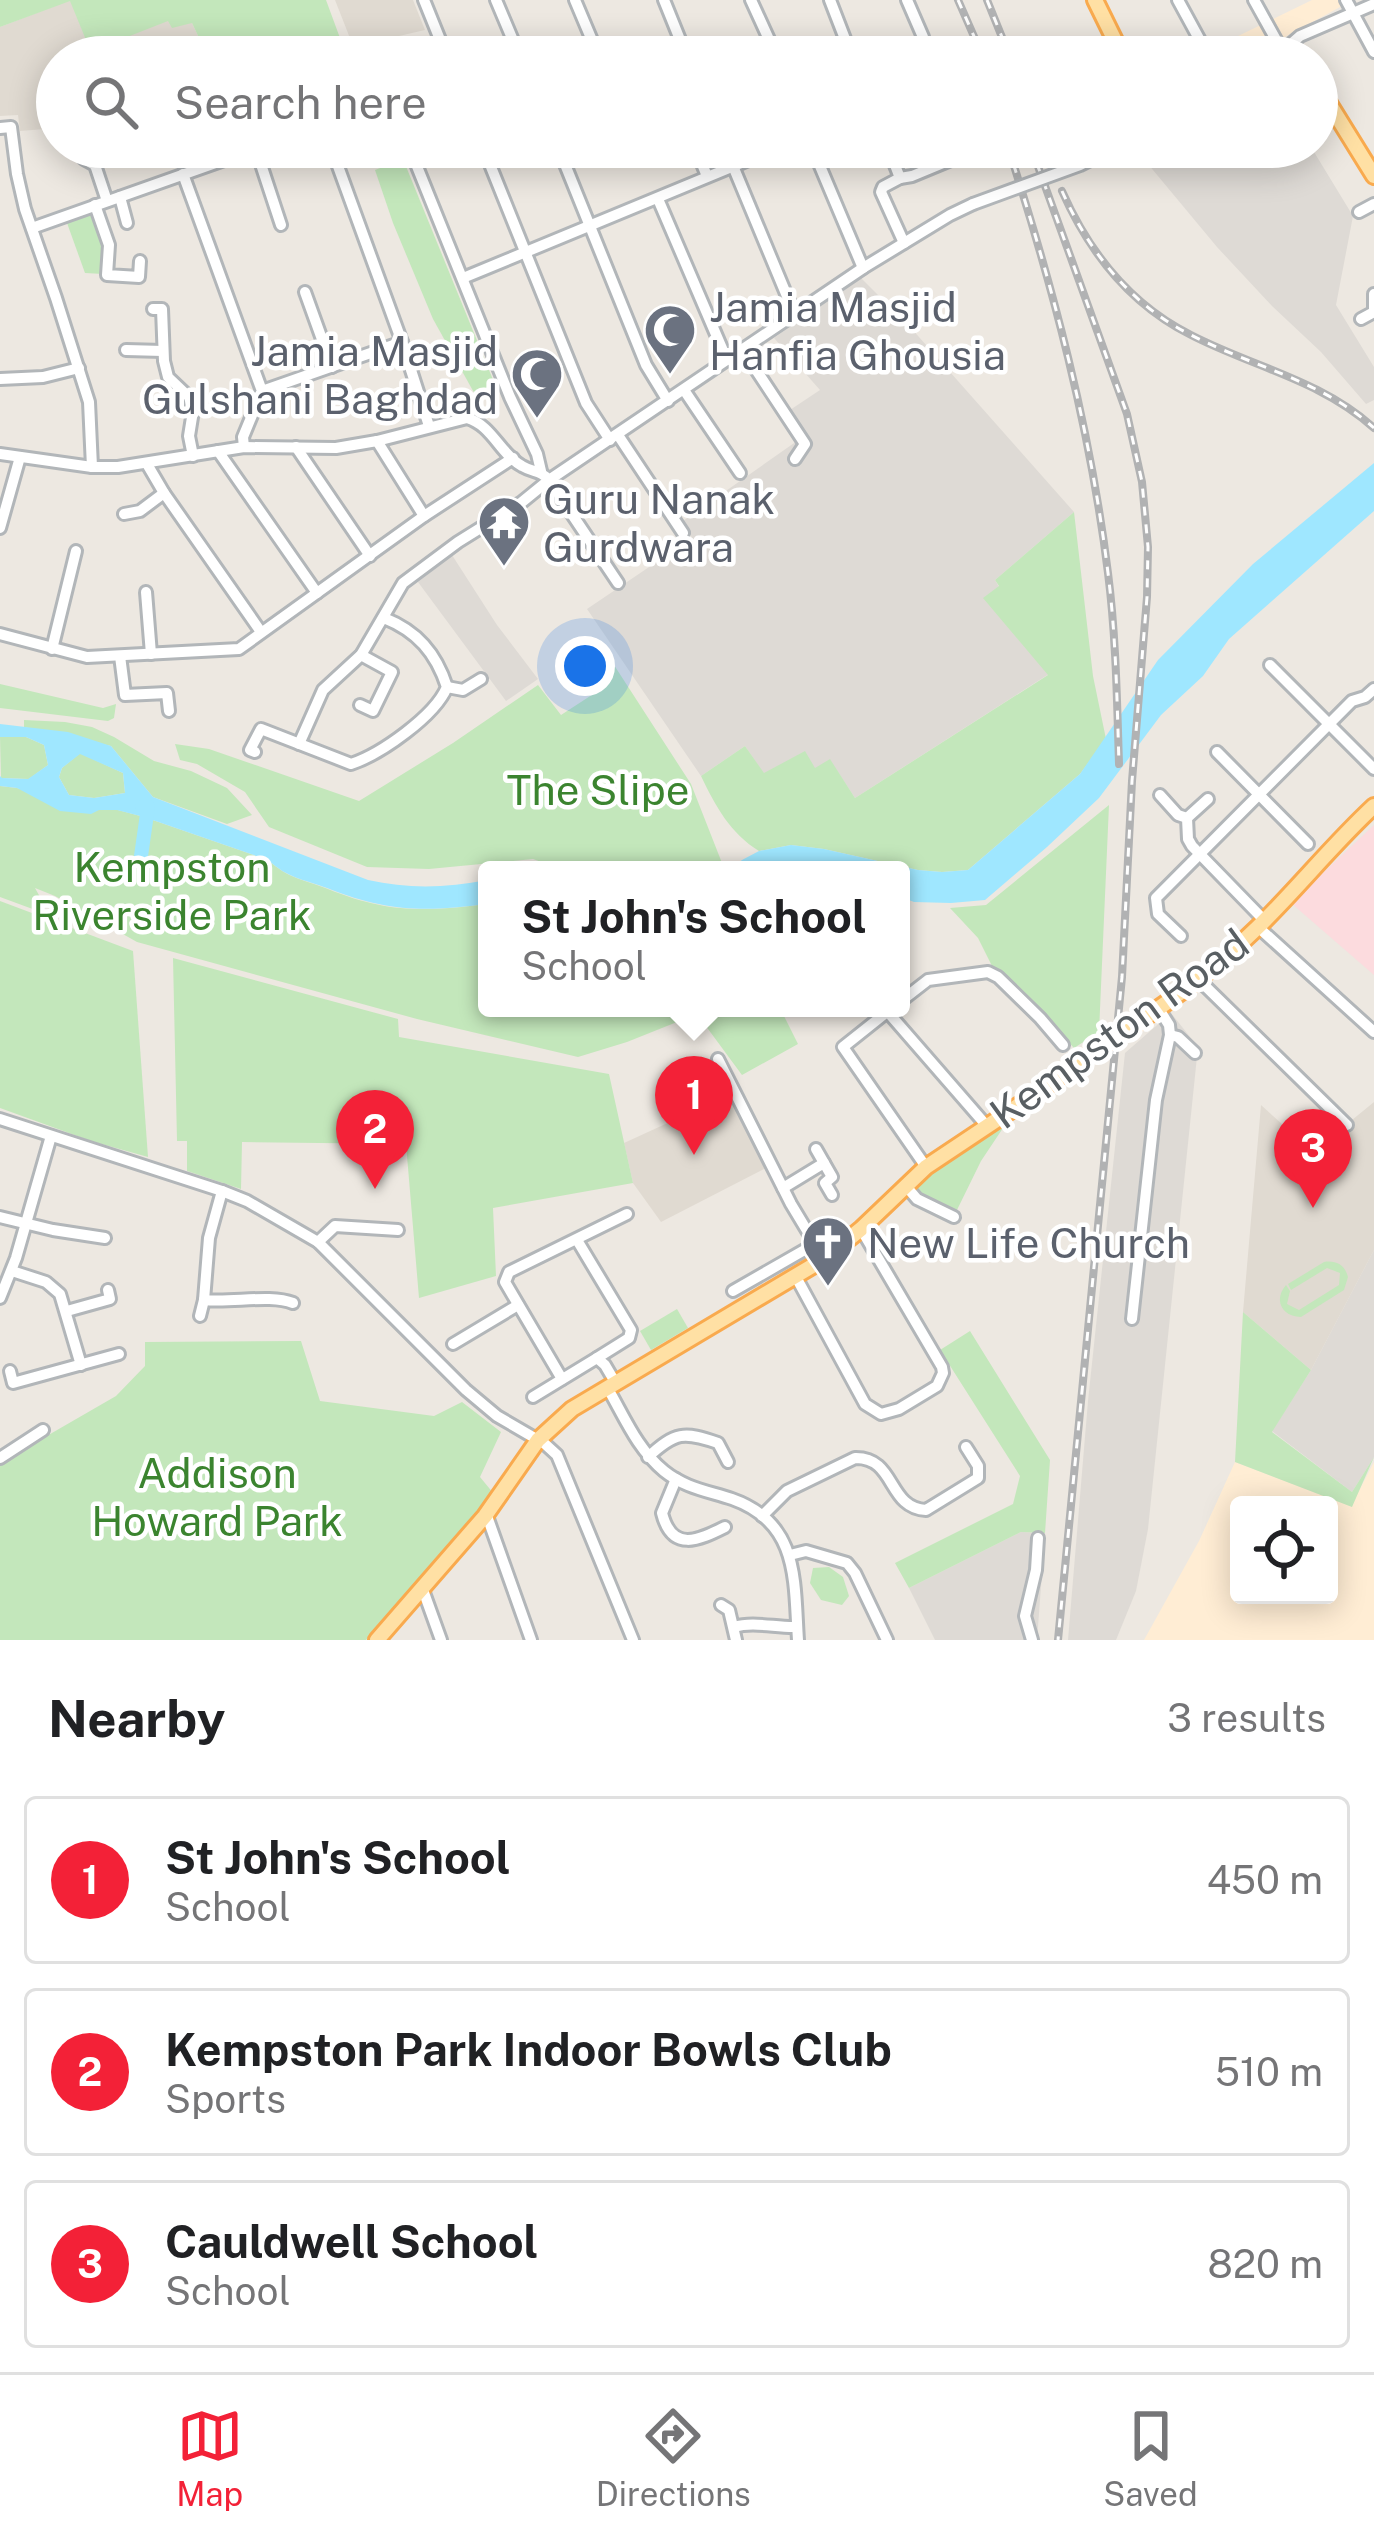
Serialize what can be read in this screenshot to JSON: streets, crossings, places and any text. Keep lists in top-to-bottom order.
{
  "streets": {
    "main road": ["Kempston Road"]
  },
  "parks": ["The Slipe", "Kempston Riverside Park", "Addison Howard Park"],
  "places": {
    "mosque": ["Jamia Masjid Hanfia Ghousia", "Jamia Masjid Gulshani Baghdad"],
    "temple": ["Guru Nanak Gurdwara"],
    "church": ["New Life Church"]
  },
  "page": {
    "search": "Search here",
    "popup": ["St John's School", "School"],
    "pins": ["1", "2", "3"],
    "heading": ["Nearby", "3 results"],
    "list": [
      {
        "mark": "1",
        "name": "St John's School",
        "note": "School",
        "value": "450 m"
      },
      {
        "mark": "2",
        "name": "Kempston Park Indoor Bowls Club",
        "note": "Sports",
        "value": "510 m"
      },
      {
        "mark": "3",
        "name": "Cauldwell School",
        "note": "School",
        "value": "820 m"
      }
    ],
    "nav": ["Map", "Directions", "Saved"]
  }
}
